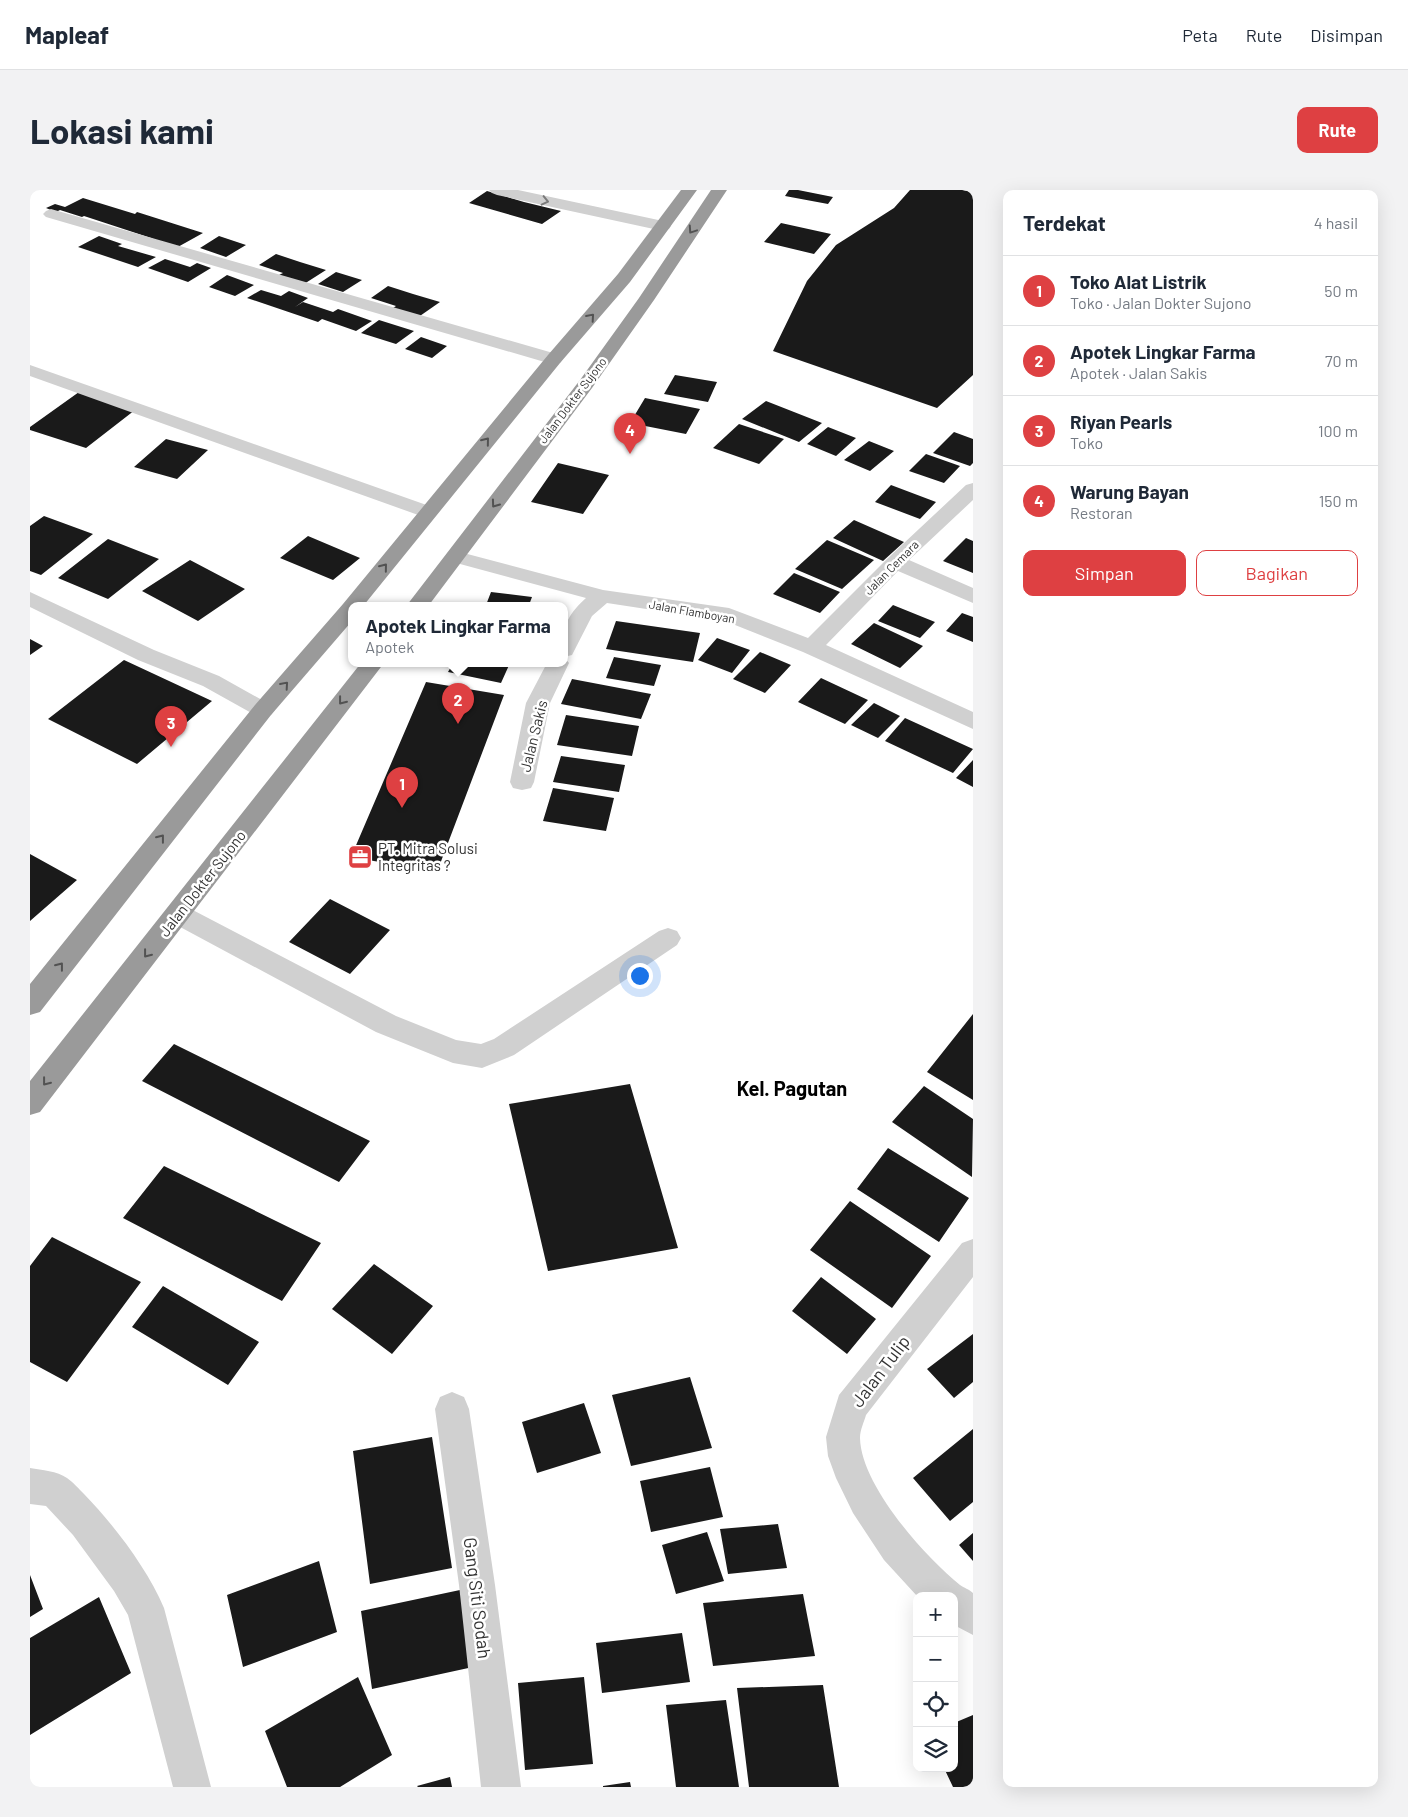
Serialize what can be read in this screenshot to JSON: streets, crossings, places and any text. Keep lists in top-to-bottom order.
{
  "streets": {
    "highway": ["Jalan Dokter Sujono"],
    "street": [
      "Jalan Cemara",
      "Jalan Flamboyan",
      "Jalan Sakis",
      "Jalan Tulip",
      "Gang Siti Sodah"
    ]
  },
  "crossings": [
    ["Jalan Dokter Sujono", "Jalan Flamboyan"],
    ["Jalan Cemara", "Jalan Flamboyan"]
  ],
  "districts": ["Kel. Pagutan"],
  "places": {
    "office": ["PT. Mitra Solusi Integritas ?"]
  },
  "page": {
    "header": "Mapleaf",
    "nav": ["Peta", "Rute", "Disimpan"],
    "buttons": [
      "Rute",
      ["Simpan", "Bagikan"]
    ],
    "title": "Lokasi kami",
    "heading": ["Terdekat", "4 hasil"],
    "list": [
      {
        "mark": "1",
        "name": "Toko Alat Listrik",
        "note": "Toko · Jalan Dokter Sujono",
        "value": "50 m"
      },
      {
        "mark": "2",
        "name": "Apotek Lingkar Farma",
        "note": "Apotek · Jalan Sakis",
        "value": "70 m"
      },
      {
        "mark": "3",
        "name": "Riyan Pearls",
        "note": "Toko",
        "value": "100 m"
      },
      {
        "mark": "4",
        "name": "Warung Bayan",
        "note": "Restoran",
        "value": "150 m"
      }
    ],
    "pins": [
      "4",
      "2",
      "3",
      "1"
    ],
    "popup": ["Apotek Lingkar Farma", "Apotek"],
    "map_buttons": ["+", "−"]
  }
}
